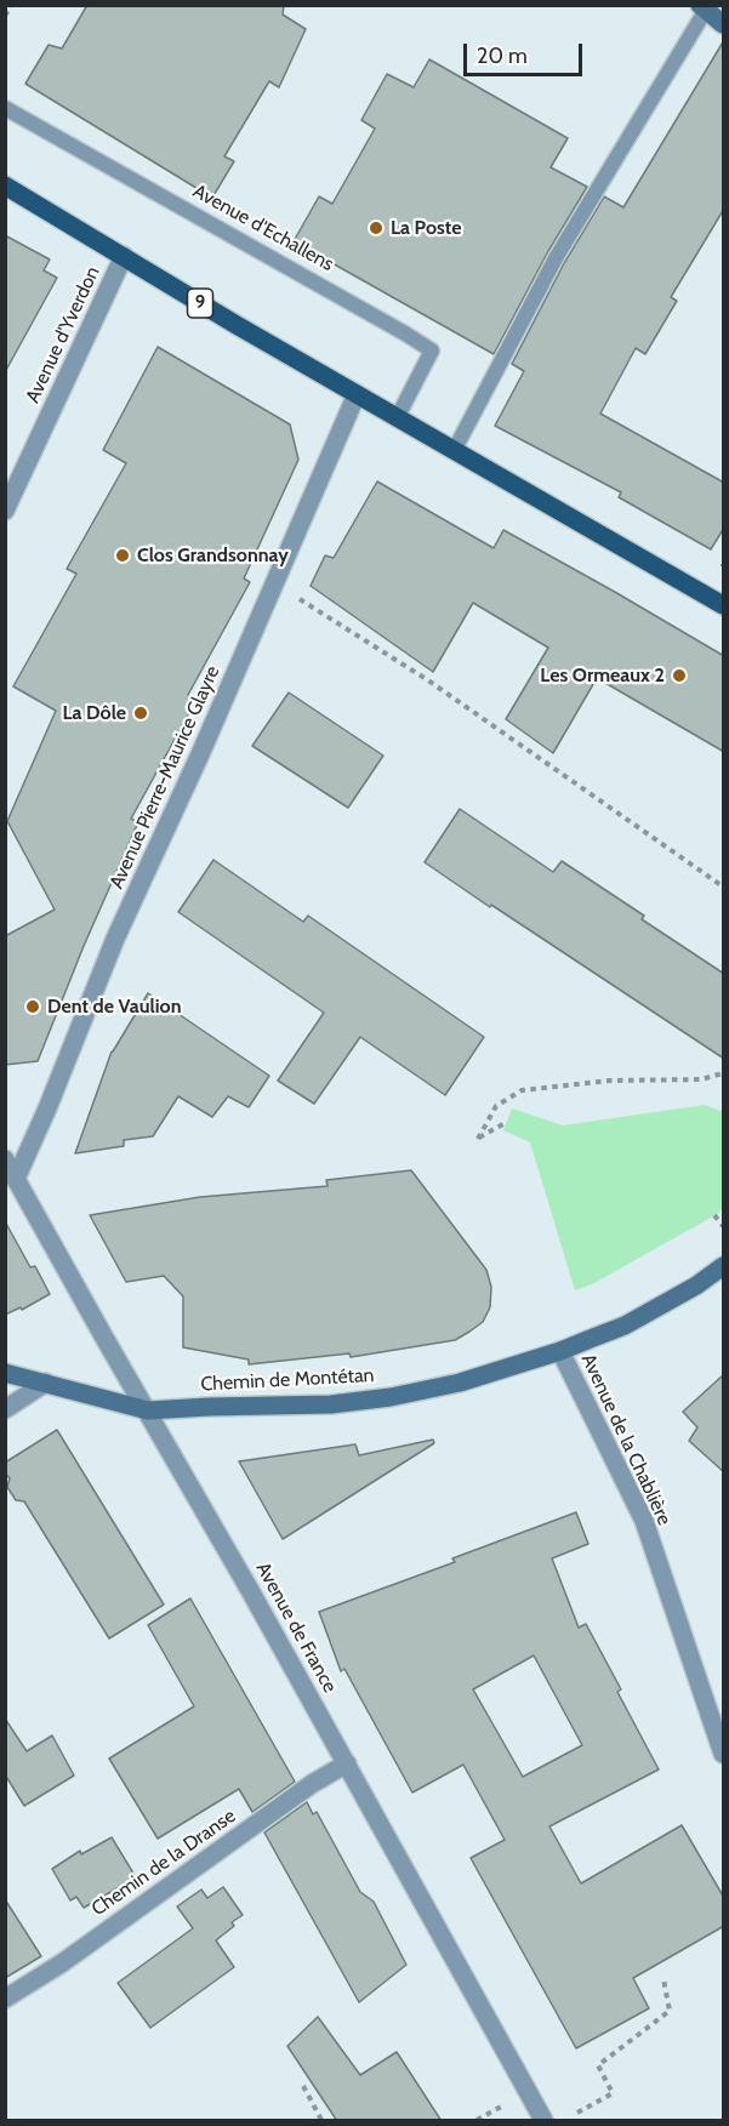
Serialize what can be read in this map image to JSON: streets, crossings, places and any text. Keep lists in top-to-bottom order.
{
  "streets": {
    "main road": ["9"],
    "street": [
      "Avenue d'Yverdon",
      "Avenue Pierre-Maurice Glayre",
      "Chemin de Montétan",
      "Avenue de la Chablière",
      "Avenue de France",
      "Chemin de la Dranse"
    ],
    "lane": ["Avenue d'Echallens"]
  },
  "crossings": [
    ["Avenue d'Echallens", "9"],
    ["9", "Avenue d'Yverdon"],
    ["9", "Avenue Pierre-Maurice Glayre"],
    ["Avenue Pierre-Maurice Glayre", "Avenue de France"],
    ["Chemin de Montétan", "Avenue de la Chablière"],
    ["Chemin de Montétan", "Avenue de France"],
    ["Avenue de France", "Chemin de la Dranse"]
  ],
  "places": [
    "La Poste",
    "Clos Grandsonnay",
    "Les Ormeaux 2",
    "La Dôle",
    "Dent de Vaulion"
  ],
  "scale_bar": "20 m"
}
